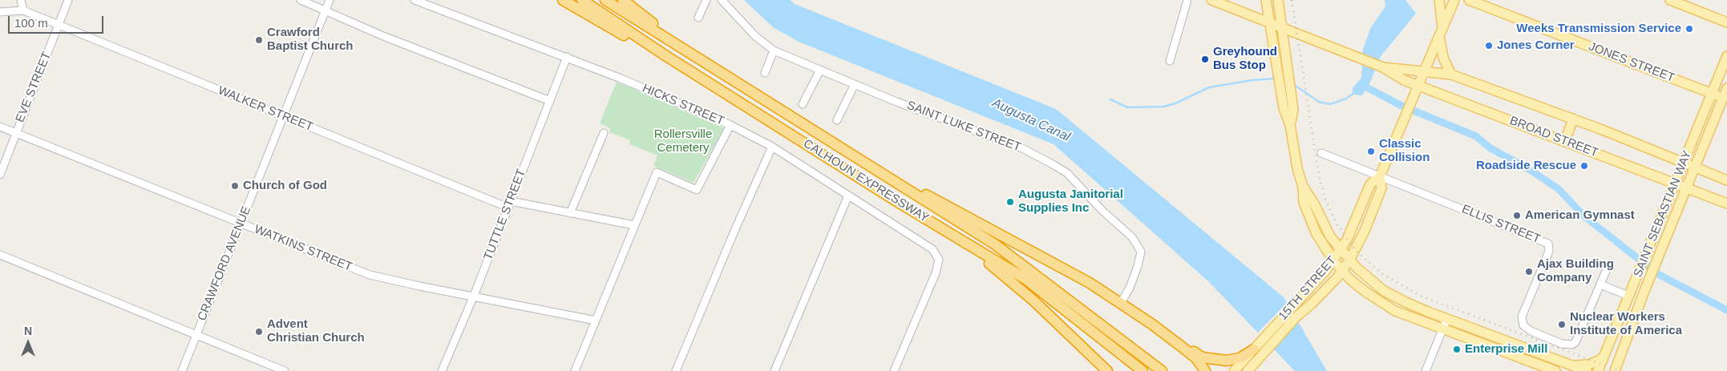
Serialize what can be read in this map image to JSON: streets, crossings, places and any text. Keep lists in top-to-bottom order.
{
  "streets": {
    "highway": ["CALHOUN EXPRESSWAY"],
    "main road": [
      "JONES STREET",
      "BROAD STREET",
      "SAINT SEBASTIAN WAY",
      "15TH STREET"
    ],
    "street": [
      "EVE STREET",
      "HICKS STREET",
      "WALKER STREET",
      "SAINT LUKE STREET",
      "TUTTLE STREET",
      "ELLIS STREET",
      "WATKINS STREET",
      "CRAWFORD AVENUE"
    ]
  },
  "crossings": [
    ["JONES STREET", "SAINT SEBASTIAN WAY"],
    ["EVE STREET", "WALKER STREET"],
    ["EVE STREET", "WATKINS STREET"],
    ["HICKS STREET", "TUTTLE STREET"],
    ["WALKER STREET", "TUTTLE STREET"],
    ["WALKER STREET", "CRAWFORD AVENUE"],
    ["BROAD STREET", "SAINT SEBASTIAN WAY"],
    ["BROAD STREET", "15TH STREET"],
    ["TUTTLE STREET", "WATKINS STREET"],
    ["ELLIS STREET", "15TH STREET"],
    ["WATKINS STREET", "CRAWFORD AVENUE"]
  ],
  "water": ["Augusta Canal"],
  "parks": ["Rollersville Cemetery"],
  "places": [
    "Weeks Transmission Service",
    "Crawford Baptist Church",
    "Jones Corner",
    "Greyhound Bus Stop",
    "Classic Collision",
    "Roadside Rescue",
    "Church of God",
    "Augusta Janitorial Supplies Inc",
    "American Gymnast",
    "Ajax Building Company",
    "Nuclear Workers Institute of America",
    "Advent Christian Church",
    "Enterprise Mill"
  ],
  "scale_bar": "100 m",
  "north": "top"
}
